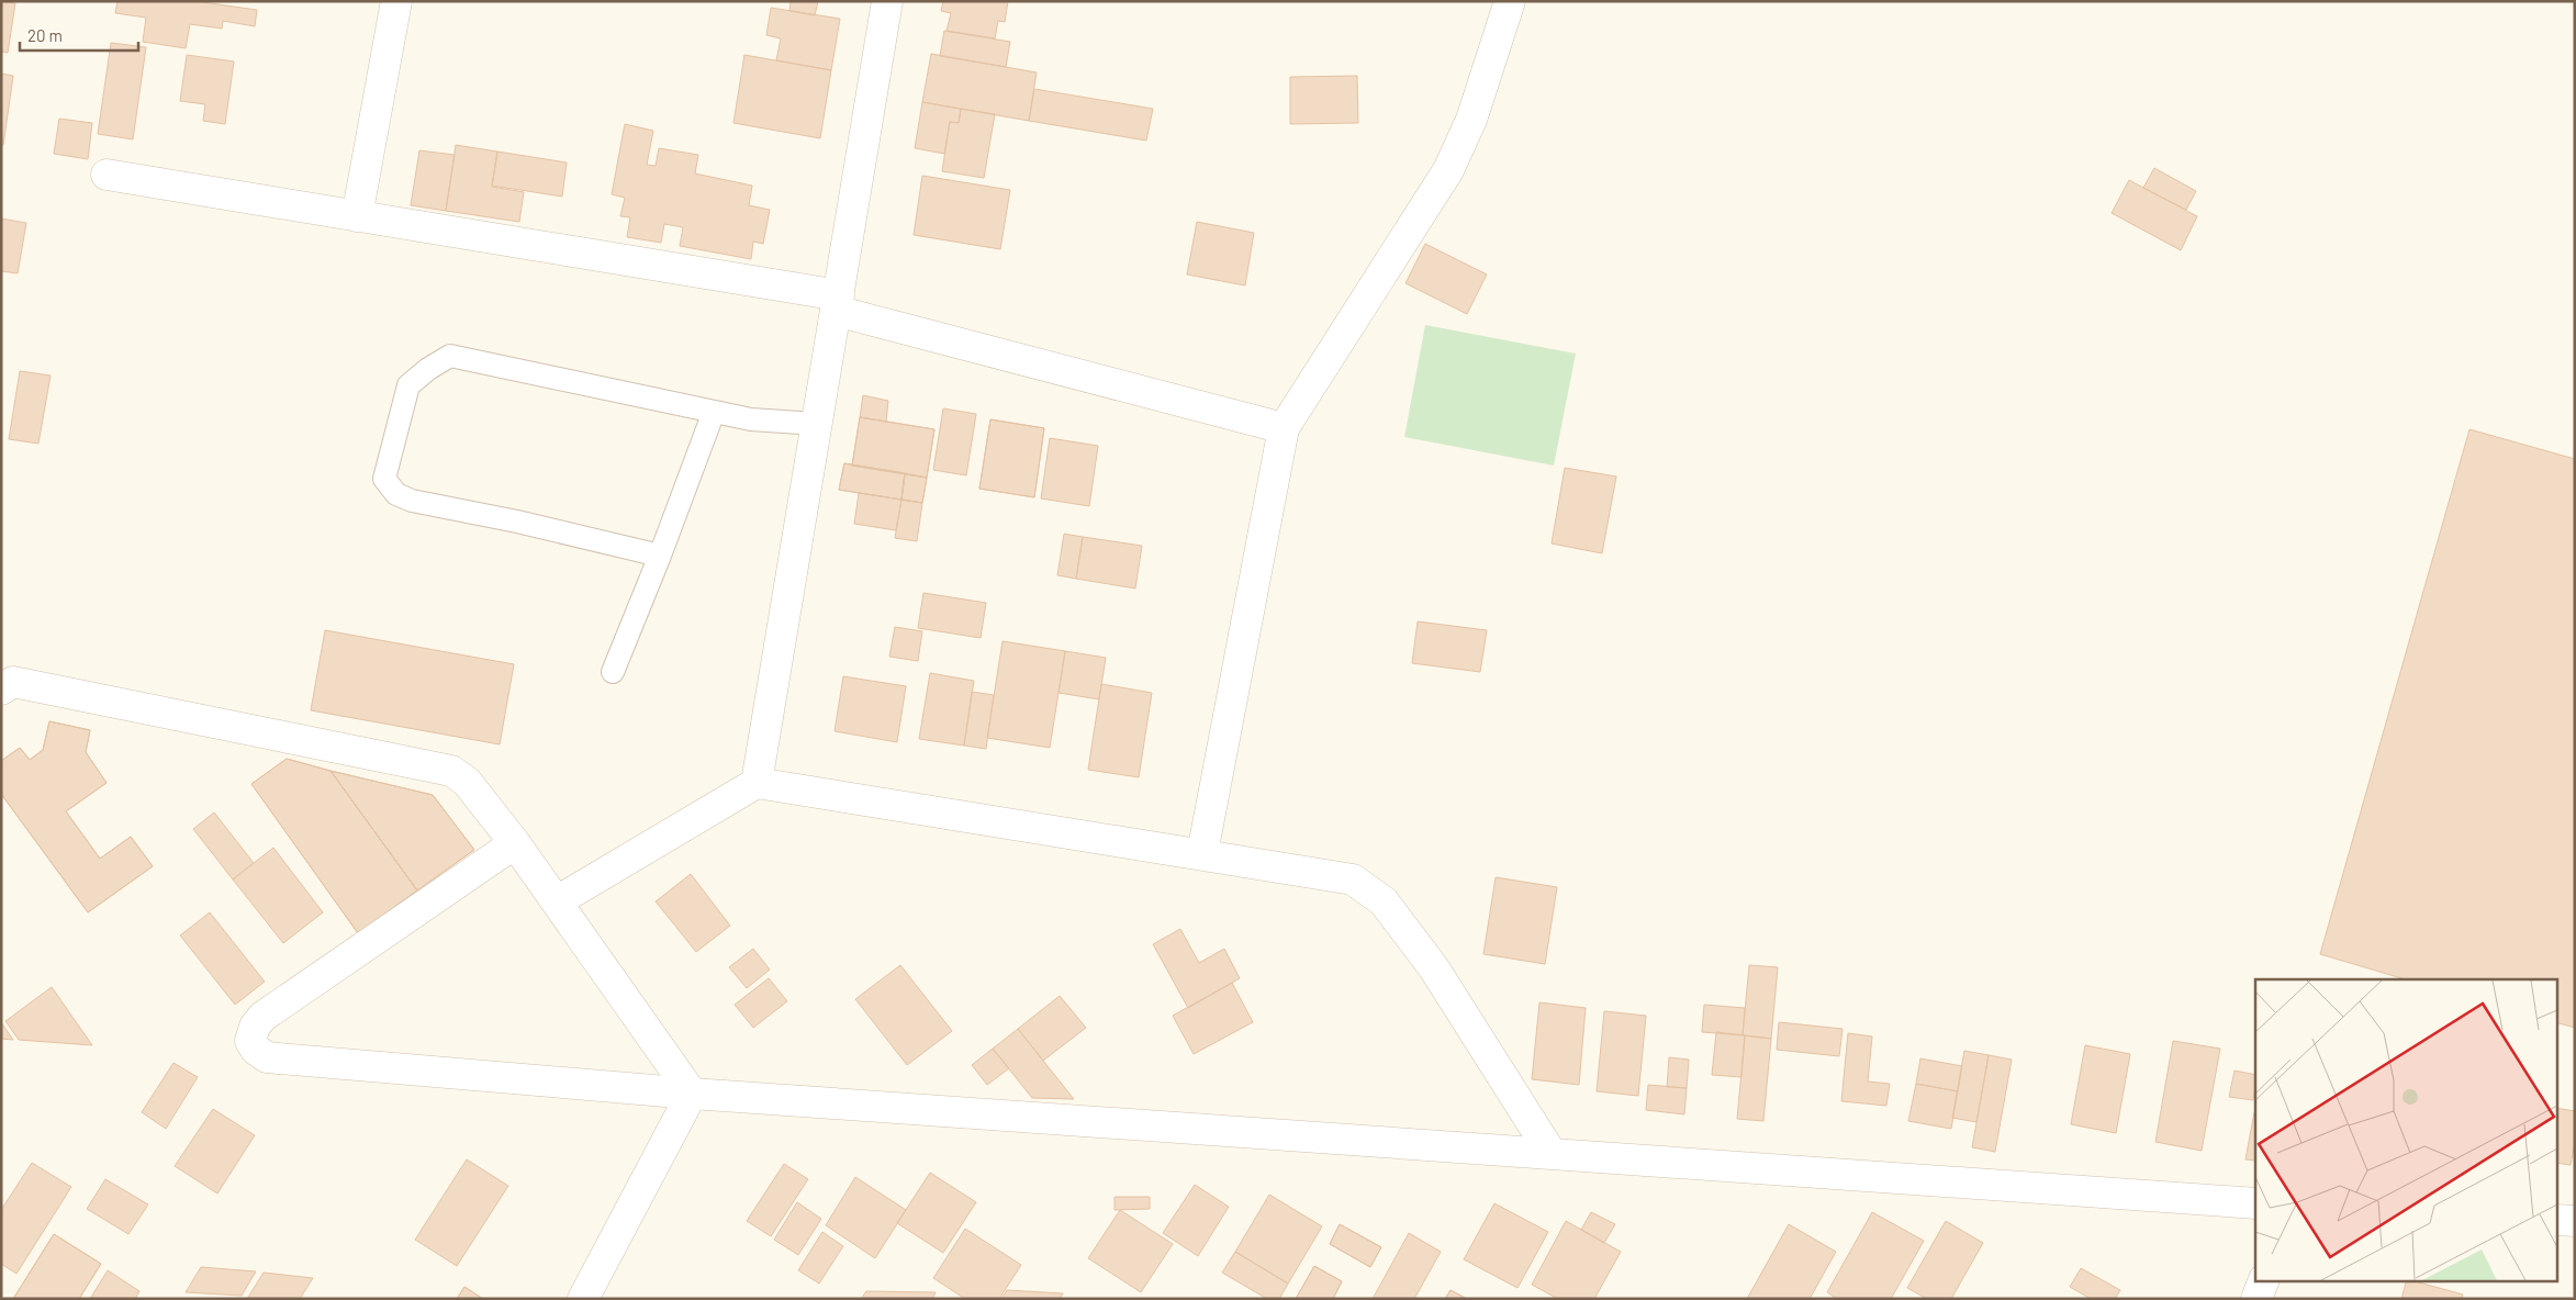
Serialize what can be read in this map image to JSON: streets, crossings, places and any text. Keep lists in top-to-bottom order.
{
  "scale_bar": "20 m"
}
